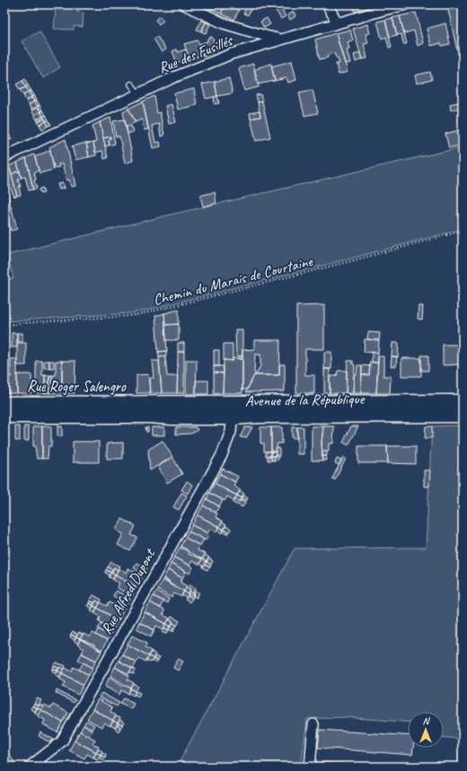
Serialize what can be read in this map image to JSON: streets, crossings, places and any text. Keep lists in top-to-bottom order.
{
  "streets": {
    "main road": ["Rue Roger Salengro", "Avenue de la République"],
    "street": ["Rue des Fusillés", "Rue Alfred Dupont"],
    "path": ["Chemin du Marais de Courtaine"]
  },
  "crossings": [
    ["Rue Roger Salengro", "Avenue de la République"],
    ["Avenue de la République", "Rue Alfred Dupont"]
  ],
  "north": "top"
}
